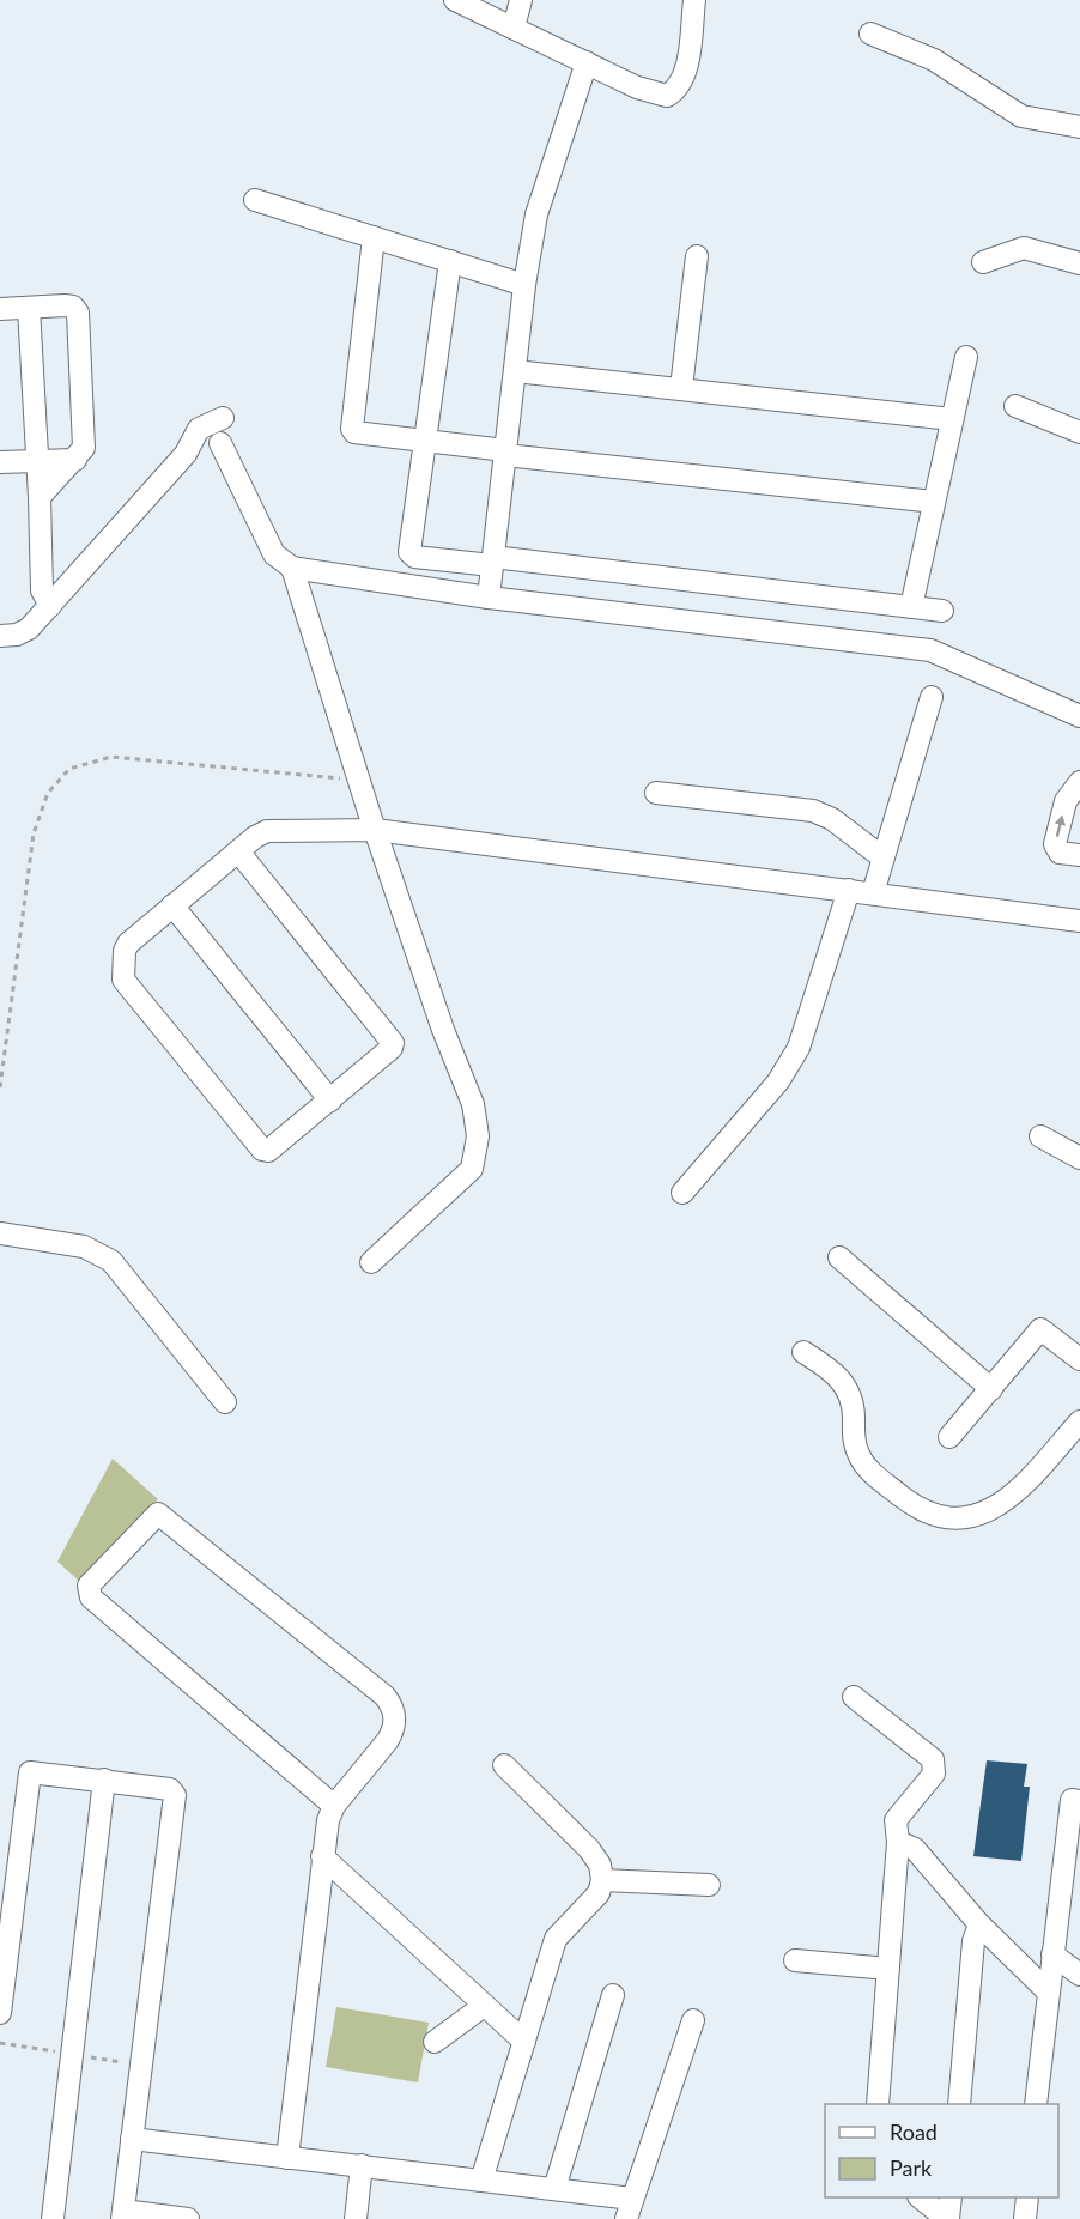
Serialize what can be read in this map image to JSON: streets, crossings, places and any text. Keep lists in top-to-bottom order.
{
  "legend": ["Road", "Park"]
}
